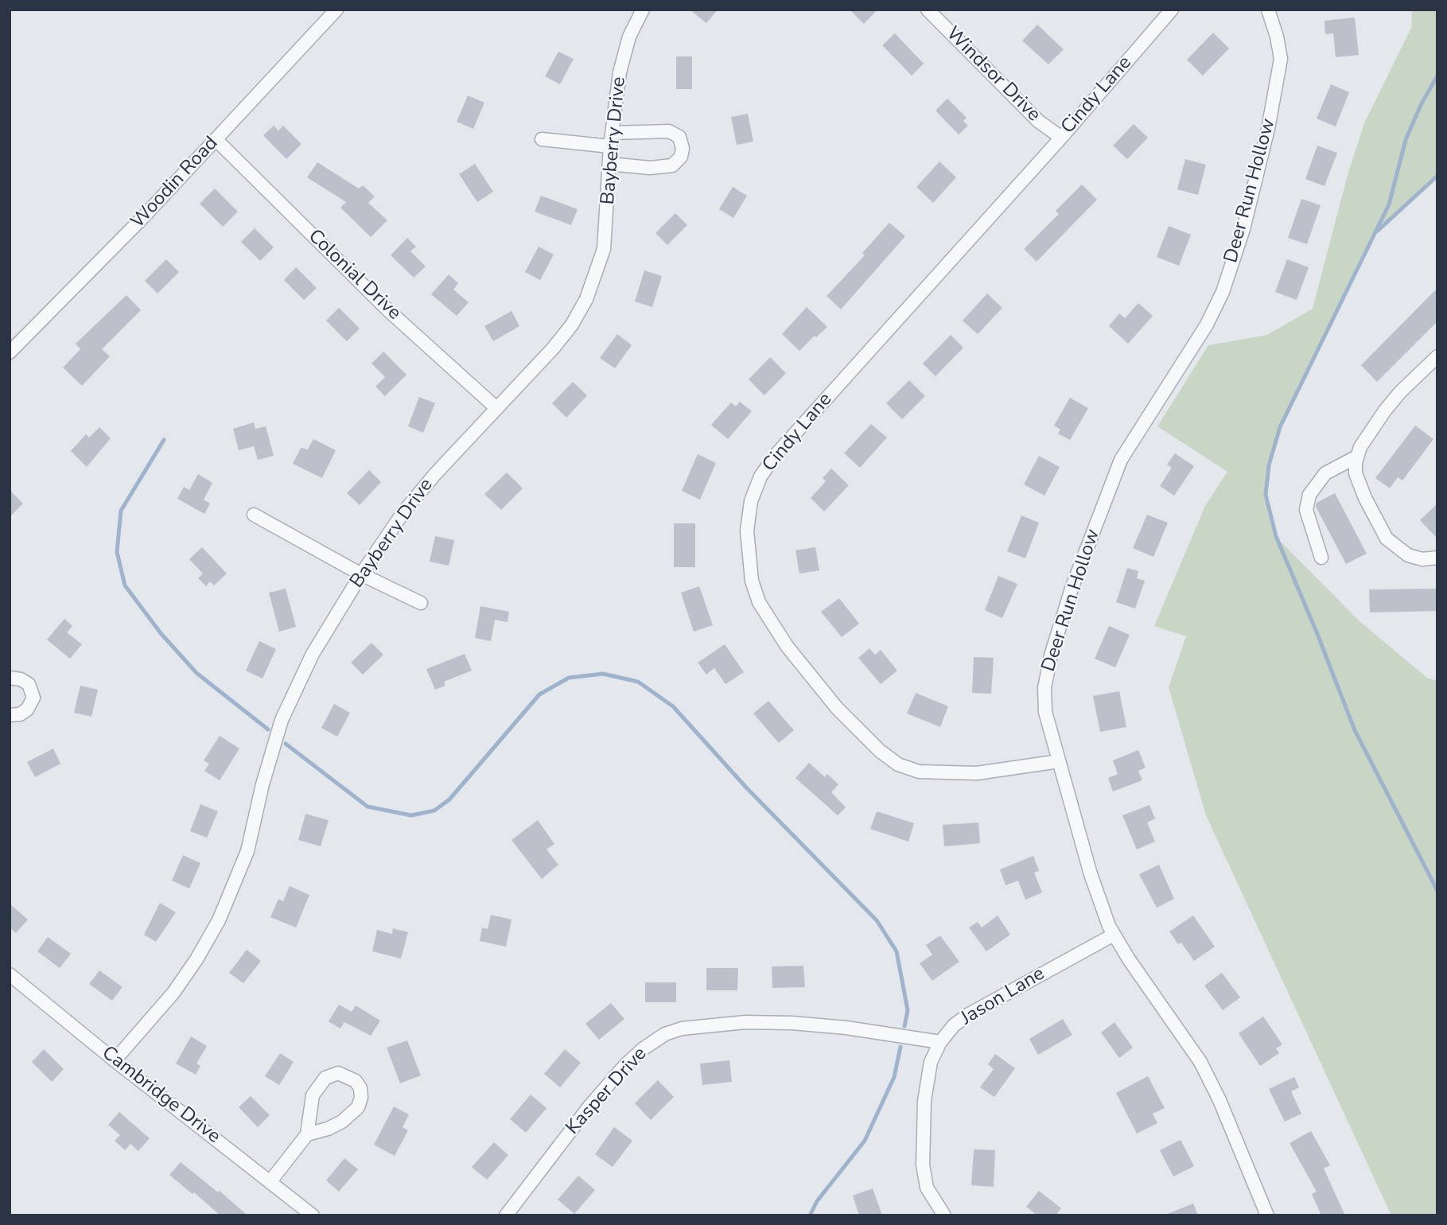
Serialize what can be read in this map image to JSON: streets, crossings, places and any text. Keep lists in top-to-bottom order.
{
  "streets": {
    "street": [
      "Windsor Drive",
      "Cindy Lane",
      "Bayberry Drive",
      "Woodin Road",
      "Deer Run Hollow",
      "Colonial Drive",
      "Jason Lane",
      "Kasper Drive",
      "Cambridge Drive"
    ]
  },
  "crossings": [
    ["Windsor Drive", "Cindy Lane"],
    ["Cindy Lane", "Deer Run Hollow"],
    ["Bayberry Drive", "Colonial Drive"],
    ["Bayberry Drive", "Cambridge Drive"],
    ["Woodin Road", "Colonial Drive"],
    ["Deer Run Hollow", "Jason Lane"],
    ["Jason Lane", "Kasper Drive"]
  ]
}
